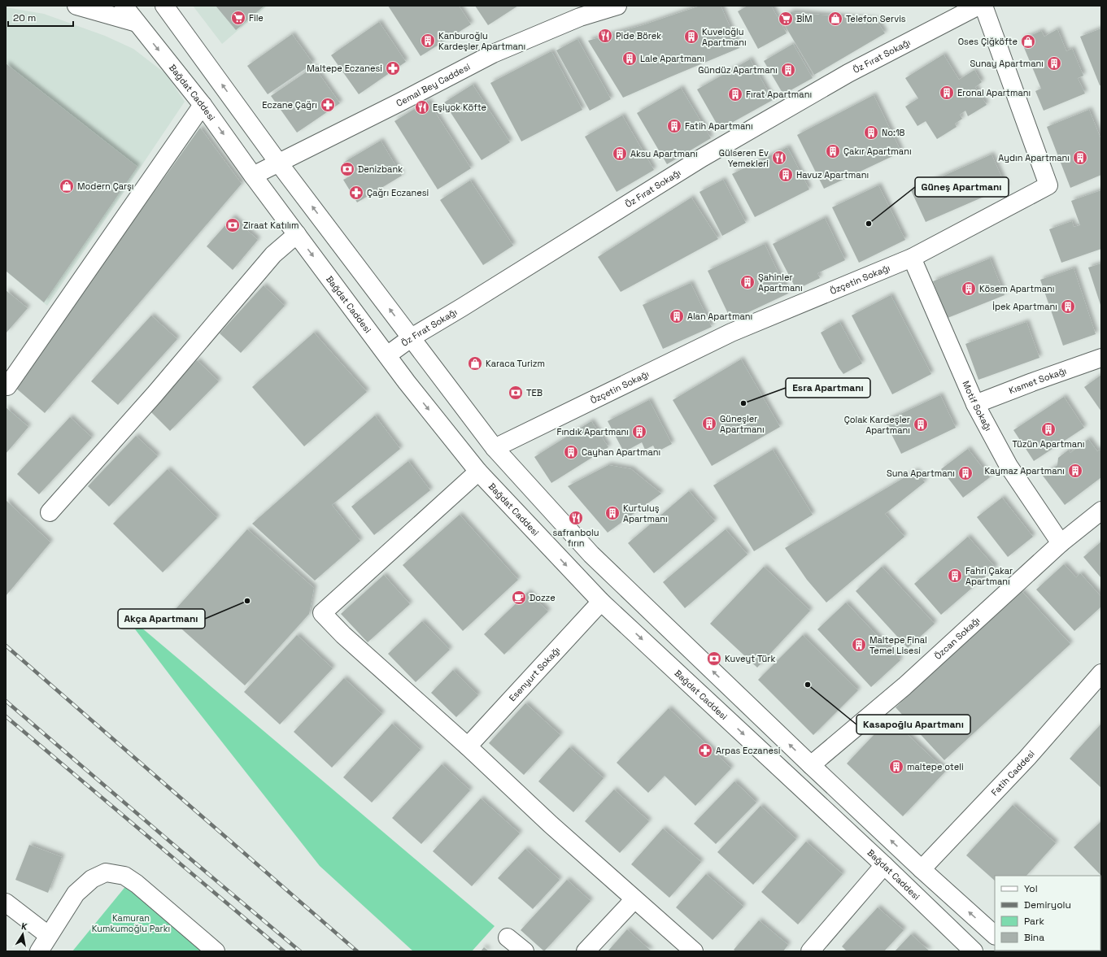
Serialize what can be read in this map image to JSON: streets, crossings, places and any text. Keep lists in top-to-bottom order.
{
  "streets": {
    "street": [
      "Öz Fırat Sokağı",
      "Cemal Bey Caddesi",
      "Bağdat Caddesi",
      "Özçetin Sokağı",
      "Kısmet Sokağı",
      "Motif Sokağı",
      "Özcan Sokağı",
      "Esenyurt Sokağı",
      "Fatih Caddesi"
    ]
  },
  "crossings": [
    ["Öz Fırat Sokağı", "Bağdat Caddesi"],
    ["Cemal Bey Caddesi", "Bağdat Caddesi"],
    ["Bağdat Caddesi", "Esenyurt Sokağı"],
    ["Özçetin Sokağı", "Motif Sokağı"],
    ["Kısmet Sokağı", "Motif Sokağı"],
    ["Motif Sokağı", "Özcan Sokağı"]
  ],
  "parks": ["Kamuran Kumkumoğlu Parkı"],
  "places": {
    "supermarket": ["File", "BİM"],
    "shop": [
      "Telefon Servis",
      "Oses Çiğköfte",
      "Modern Çarşı",
      "Karaca Turizm"
    ],
    "restaurant": [
      "Pide Börek",
      "Eşiyok Köfte",
      "Gülseren Ev Yemekleri",
      "safranbolu fırın"
    ],
    "building": [
      "Kuveloğlu Apartmanı",
      "Kanburoğlu Kardeşler Apartmanı",
      "Lale Apartmanı",
      "Sunay Apartmanı",
      "Gündüz Apartmanı",
      "Eronal Apartmanı",
      "Fırat Apartmanı",
      "Fatih Apartmanı",
      "No:18",
      "Çakır Apartmanı",
      "Aksu Apartmanı",
      "Aydın Apartmanı",
      "Havuz Apartmanı",
      "Şahinler Apartmanı",
      "Kösem Apartmanı",
      "İpek Apartmanı",
      "Alan Apartmanı",
      "Güneşler Apartmanı",
      "Çolak Kardeşler Apartmanı",
      "Tüzün Apartmanı",
      "Fındık Apartmanı",
      "Cayhan Apartmanı",
      "Kaymaz Apartmanı",
      "Suna Apartmanı",
      "Kurtuluş Apartmanı",
      "Fahri Çakar Apartmanı",
      "Maltepe Final Temel Lisesi",
      "maltepe oteli"
    ],
    "pharmacy": [
      "Maltepe Eczanesi",
      "Eczane Çağrı",
      "Çağrı Eczanesi",
      "Arpas Eczanesi"
    ],
    "bank": [
      "Denizbank",
      "Ziraat Katılım",
      "TEB",
      "Kuveyt Türk"
    ],
    "other": [
      "Güneş Apartmanı",
      "Esra Apartmanı",
      "Akça Apartmanı",
      "Kasapoğlu Apartmanı"
    ],
    "cafe": ["Dozze"]
  },
  "legend": [
    "Yol",
    "Demiryolu",
    "Park",
    "Bina"
  ],
  "scale_bar": "20 m",
  "north": "top"
}
